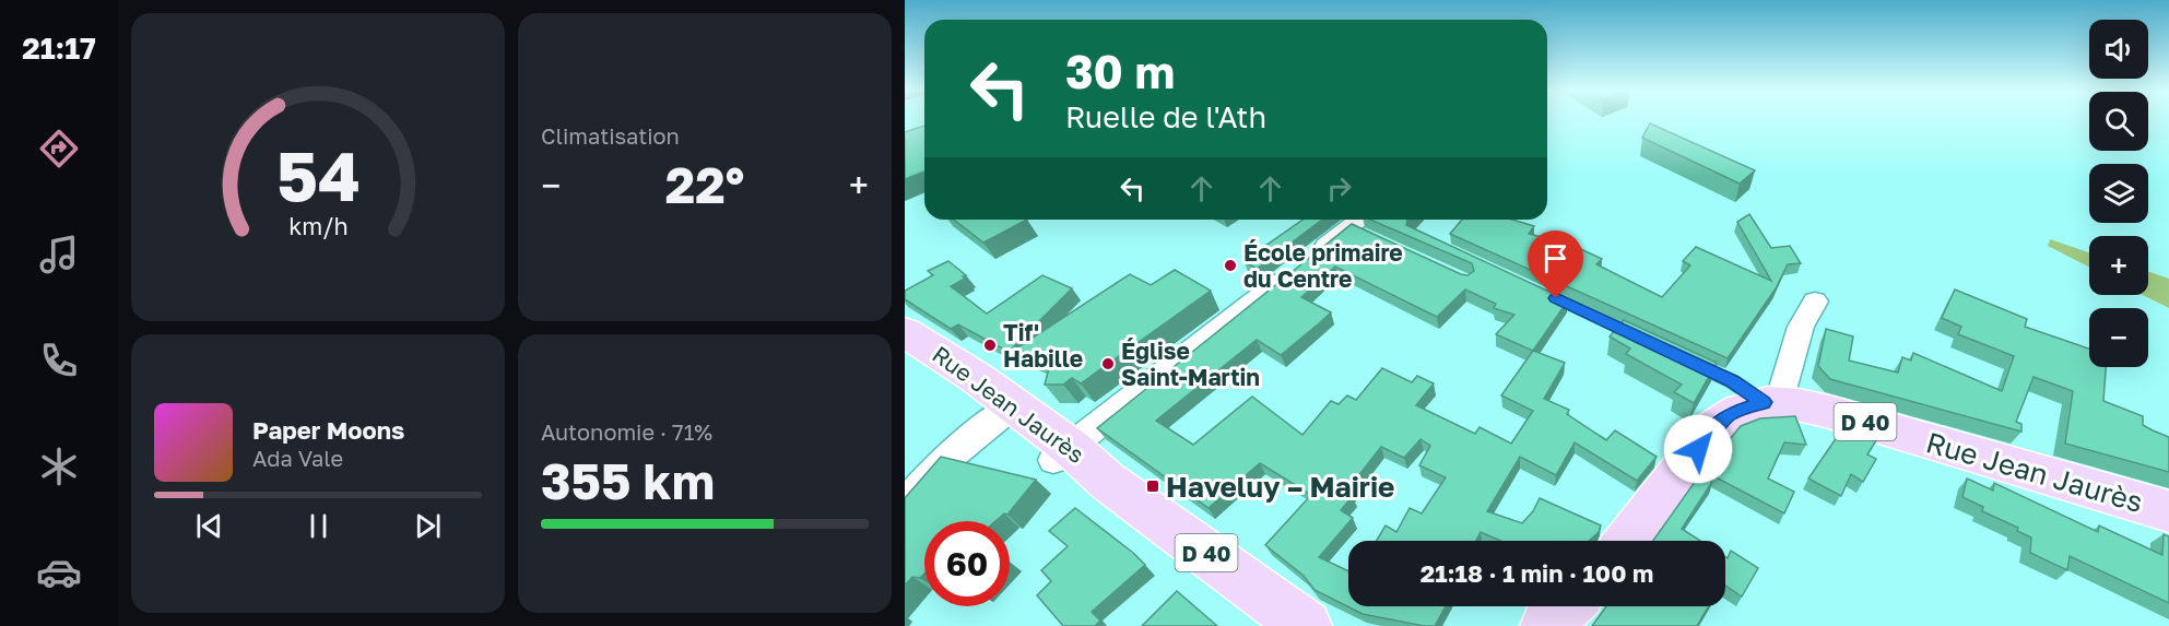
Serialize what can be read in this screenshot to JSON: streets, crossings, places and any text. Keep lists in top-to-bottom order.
{
  "streets": {
    "main road": ["Rue Jean Jaurès", "D 40"]
  },
  "places": {
    "other": ["École primaire du Centre", "Tif' Habille", "Église Saint-Martin"],
    "transit": ["Haveluy – Mairie"]
  },
  "page": {
    "tabs": "21:17",
    "tile": [
      "Climatisation",
      ["Autonomie · 71%", "355 km"]
    ],
    "map_buttons": ["+", "−"],
    "turn": ["30 m", "Ruelle de l'Ath"],
    "heat": ["−", "22°", "+"],
    "song": ["Paper Moons", "Ada Vale"],
    "limit": "60",
    "trip": "21:18 · 1 min · 100 m",
    "gauge": ["54", "km/h"]
  }
}
